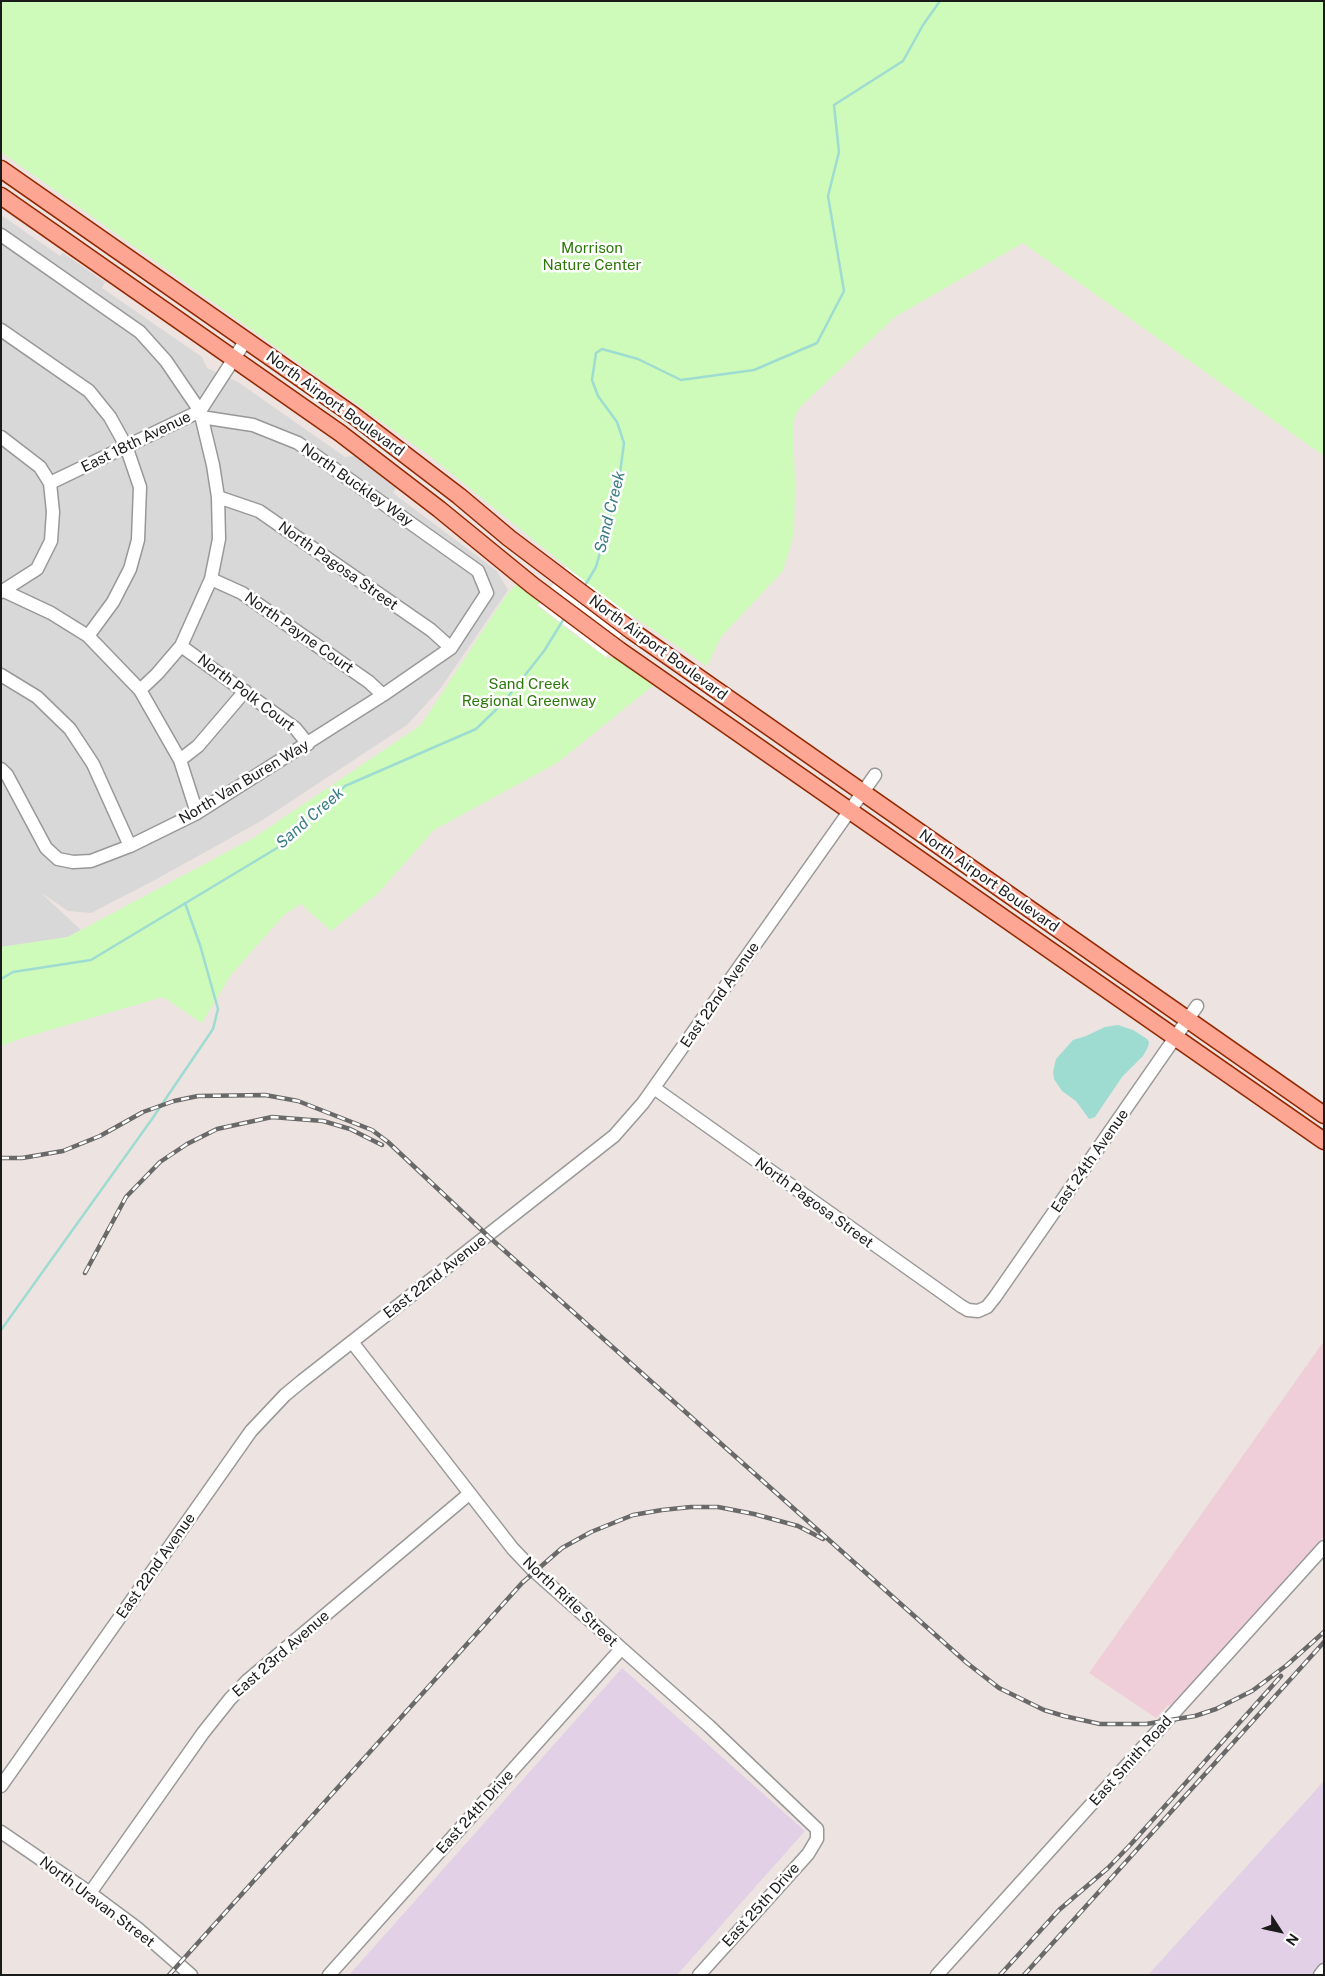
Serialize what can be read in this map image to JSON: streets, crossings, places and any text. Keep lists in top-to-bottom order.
{
  "streets": {
    "main road": ["North Airport Boulevard"],
    "street": [
      "East 18th Avenue",
      "North Buckley Way",
      "North Pagosa Street",
      "North Payne Court",
      "North Polk Court",
      "North Van Buren Way",
      "East 22nd Avenue",
      "East 24th Avenue",
      "North Rifle Street",
      "East 23rd Avenue",
      "East Smith Road",
      "East 24th Drive",
      "North Uravan Street",
      "East 25th Drive"
    ]
  },
  "crossings": [
    ["North Airport Boulevard", "East 18th Avenue"],
    ["North Airport Boulevard", "East 22nd Avenue"],
    ["North Airport Boulevard", "East 24th Avenue"],
    ["East 18th Avenue", "North Buckley Way"],
    ["North Buckley Way", "North Van Buren Way"],
    ["North Pagosa Street", "North Van Buren Way"],
    ["North Pagosa Street", "East 22nd Avenue"],
    ["North Pagosa Street", "East 24th Avenue"],
    ["North Payne Court", "North Van Buren Way"],
    ["North Polk Court", "North Van Buren Way"],
    ["East 22nd Avenue", "North Rifle Street"],
    ["North Rifle Street", "East 23rd Avenue"],
    ["North Rifle Street", "East 24th Drive"],
    ["North Rifle Street", "East 25th Drive"],
    ["East 23rd Avenue", "North Uravan Street"]
  ],
  "water": ["Sand Creek"],
  "parks": ["Morrison Nature Center", "Sand Creek Regional Greenway"],
  "north": "bottom right"
}
